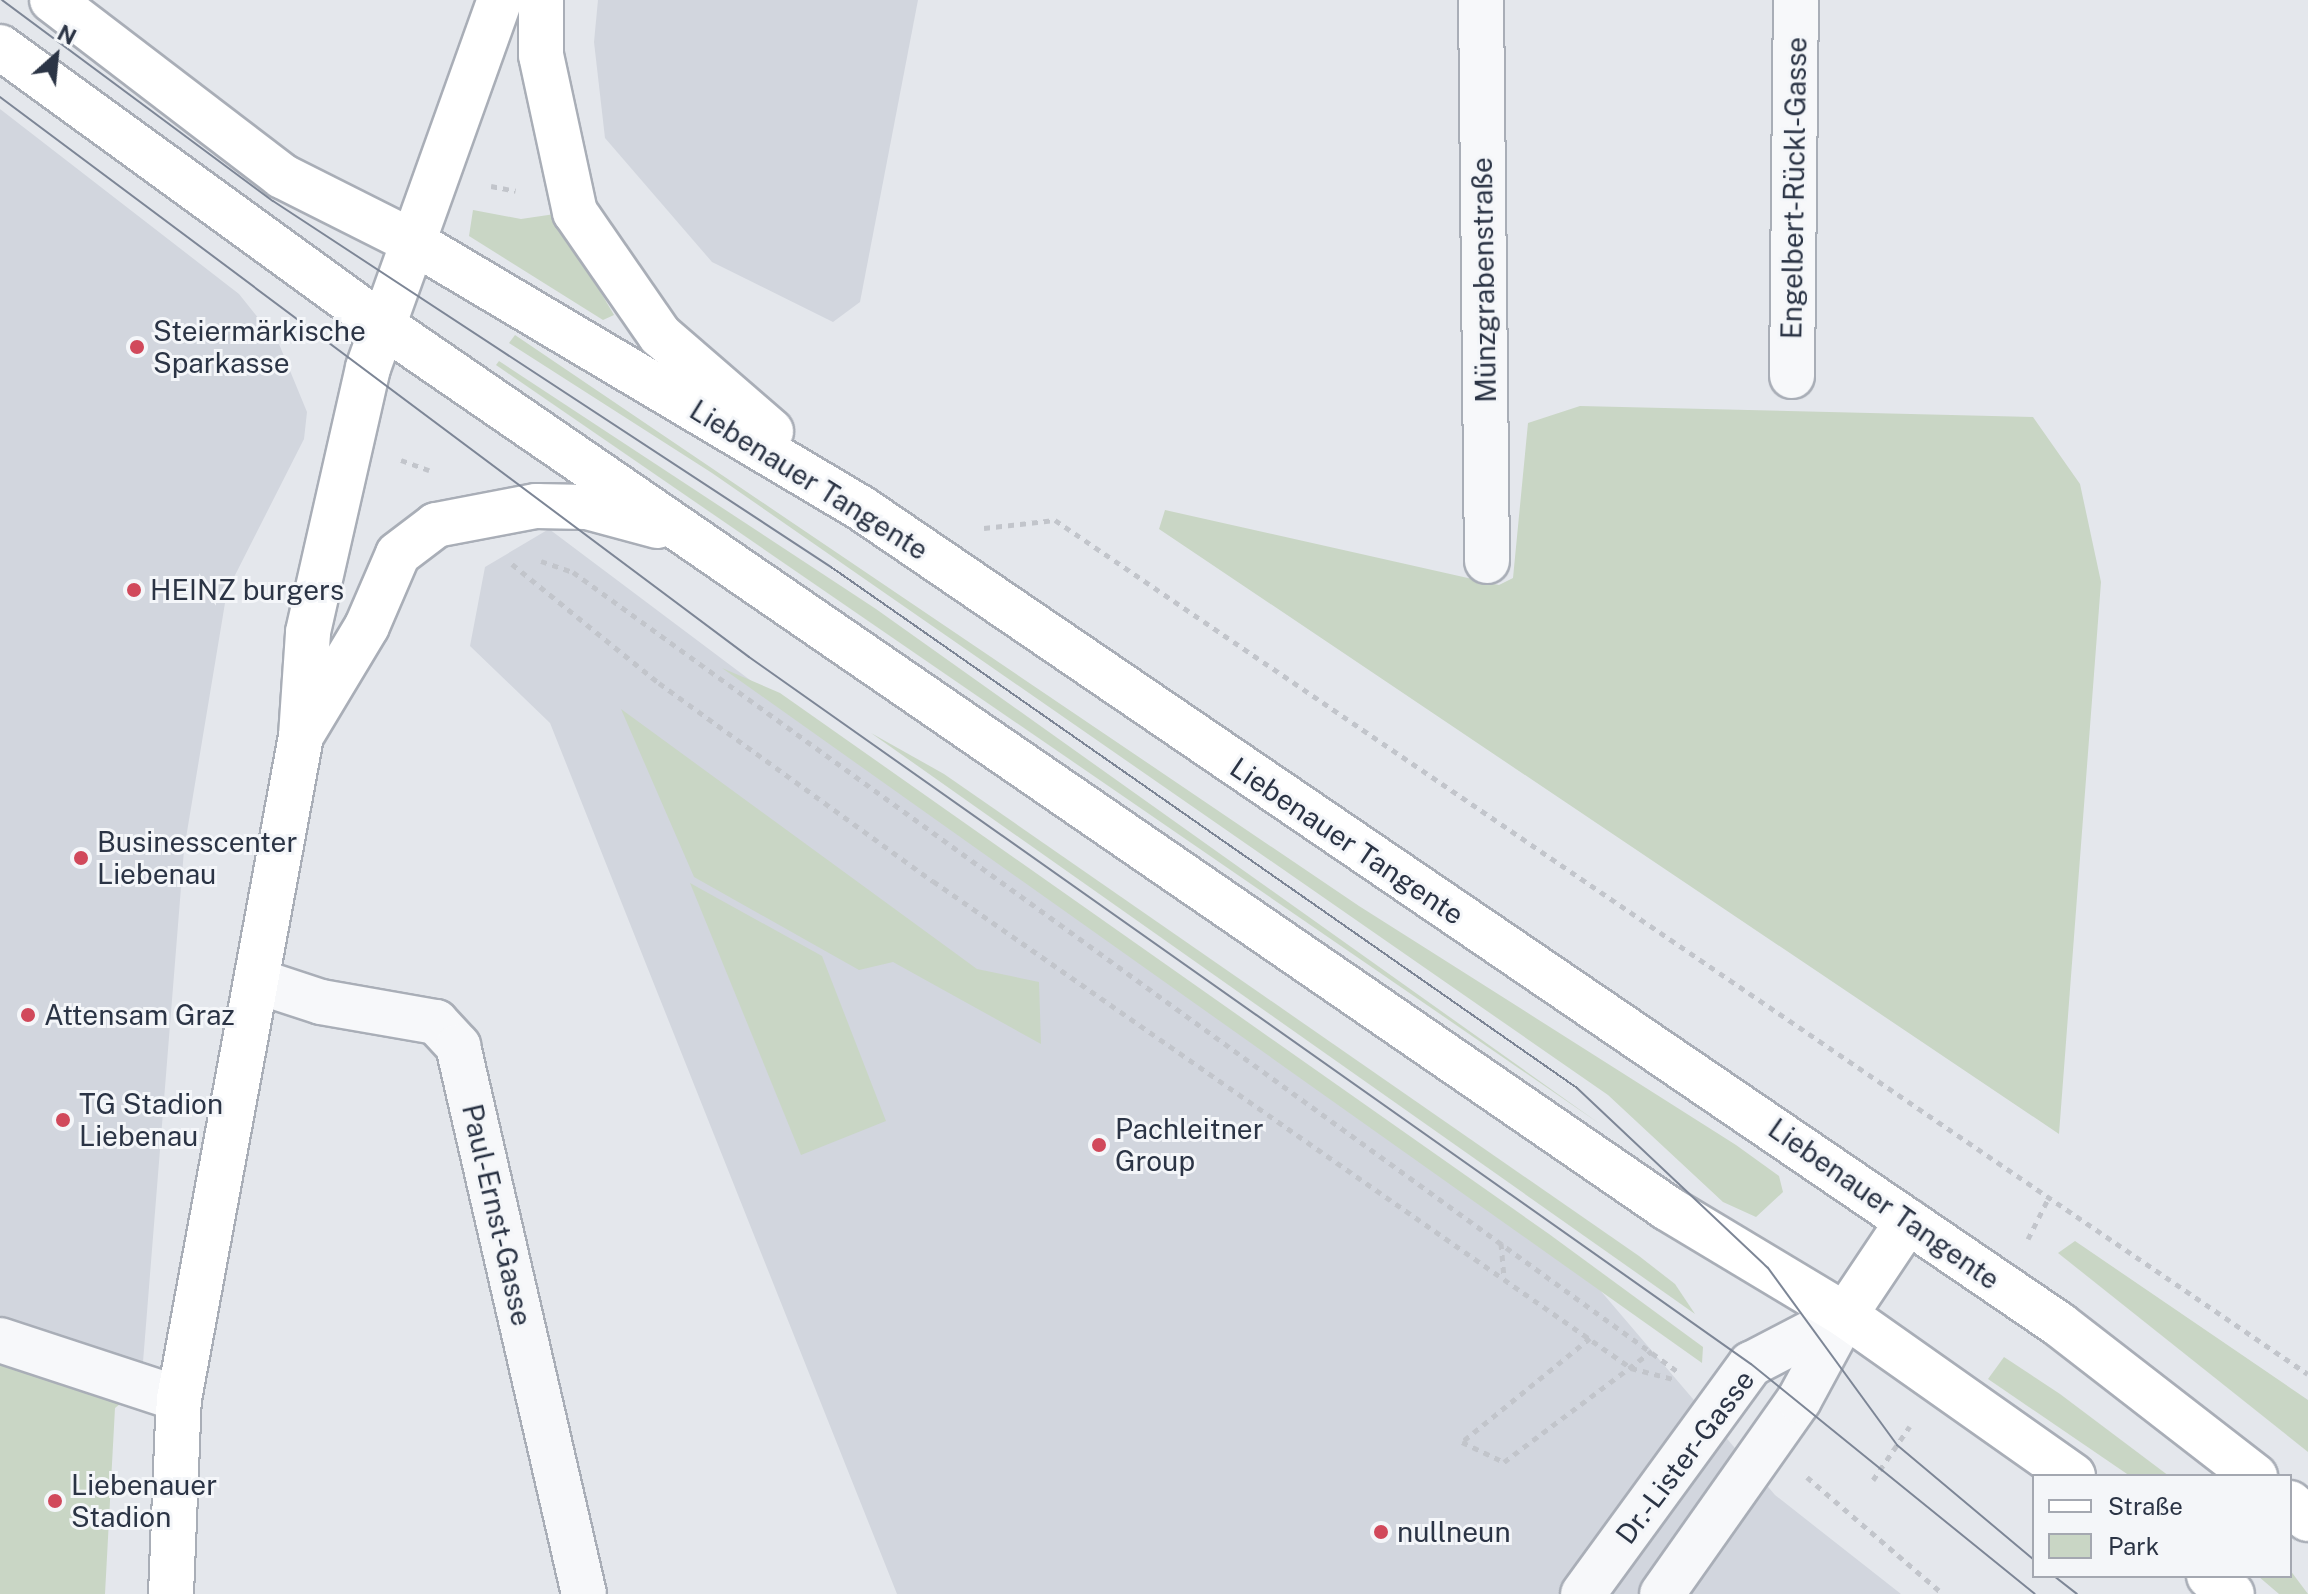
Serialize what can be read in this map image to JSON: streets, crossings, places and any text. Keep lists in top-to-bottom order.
{
  "streets": {
    "main road": ["Liebenauer Tangente"],
    "street": [
      "Engelbert-Rückl-Gasse",
      "Münzgrabenstraße",
      "Paul-Ernst-Gasse",
      "Dr.-Lister-Gasse"
    ]
  },
  "places": [
    "Steiermärkische Sparkasse",
    "HEINZ burgers",
    "Businesscenter Liebenau",
    "Attensam Graz",
    "TG Stadion Liebenau",
    "Pachleitner Group",
    "Liebenauer Stadion",
    "nullneun"
  ],
  "legend": ["Straße", "Park"],
  "north": "top right"
}
